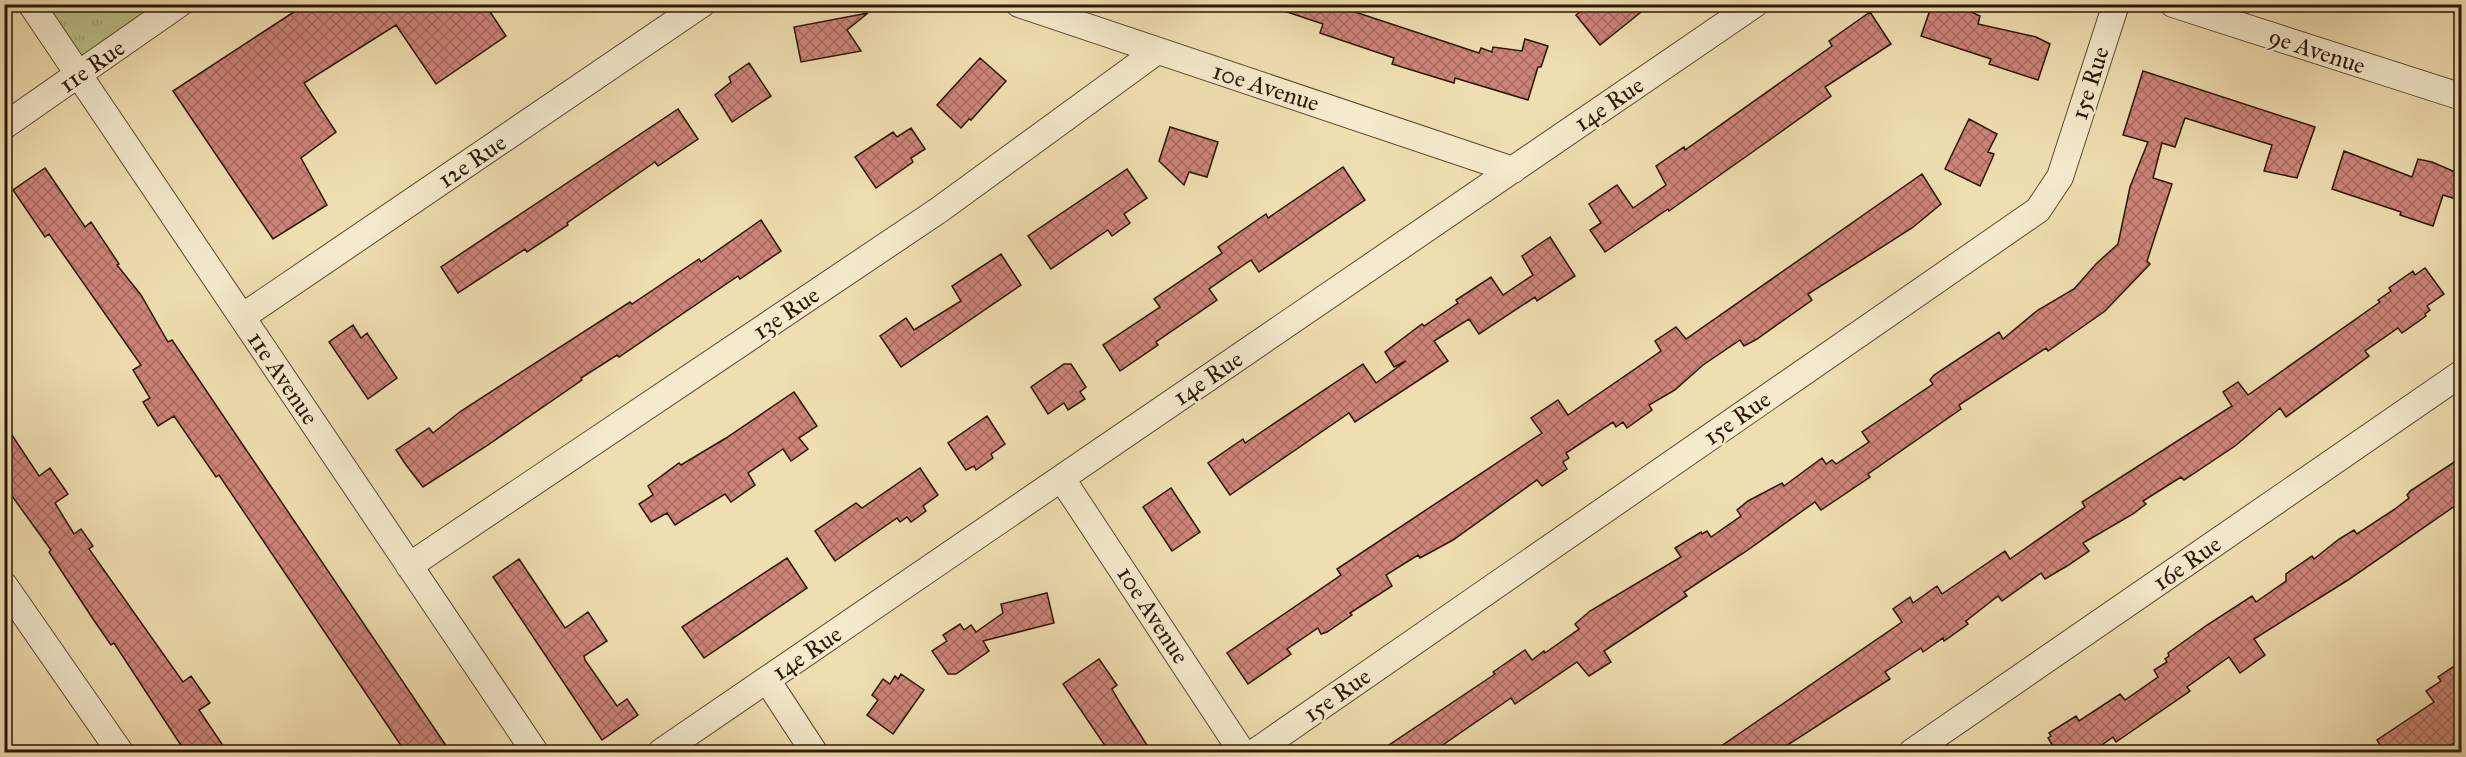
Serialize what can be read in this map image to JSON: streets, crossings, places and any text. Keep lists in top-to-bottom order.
{
  "streets": {
    "street": [
      "9e Avenue",
      "11e Rue",
      "15e Rue",
      "10e Avenue",
      "14e Rue",
      "12e Rue",
      "13e Rue",
      "11e Avenue",
      "16e Rue"
    ]
  },
  "crossings": [
    ["11e Rue", "11e Avenue"],
    ["10e Avenue", "14e Rue"],
    ["10e Avenue", "13e Rue"],
    ["12e Rue", "11e Avenue"],
    ["13e Rue", "11e Avenue"]
  ]
}
